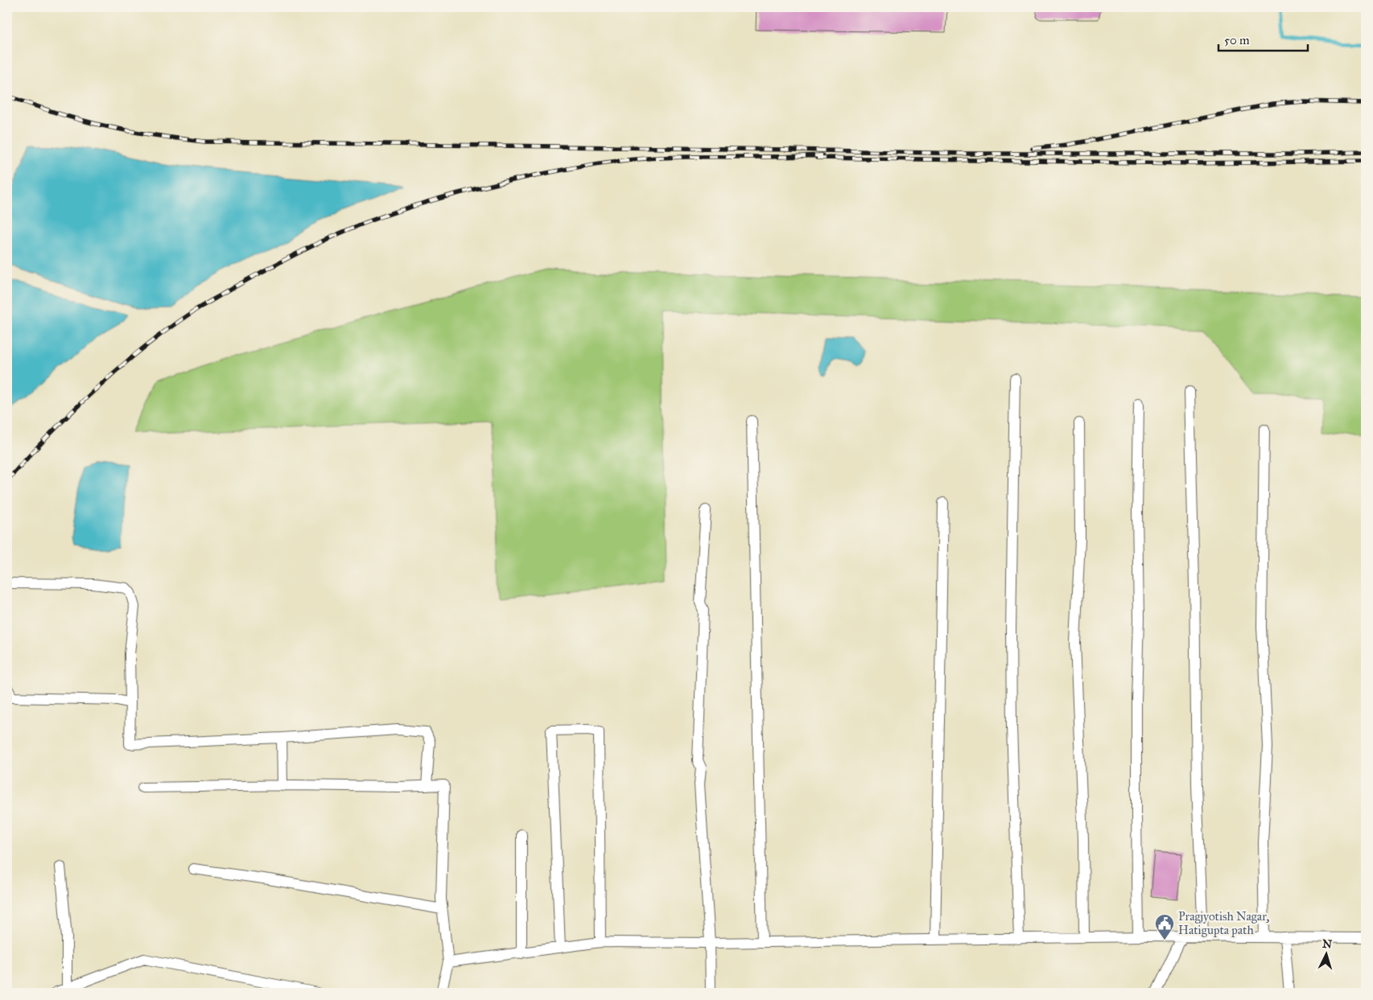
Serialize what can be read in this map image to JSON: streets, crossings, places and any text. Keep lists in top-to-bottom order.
{
  "places": {
    "public building": ["Pragjyotish Nagar, Hatigupta path"]
  },
  "scale_bar": "50 m",
  "north": "top"
}
